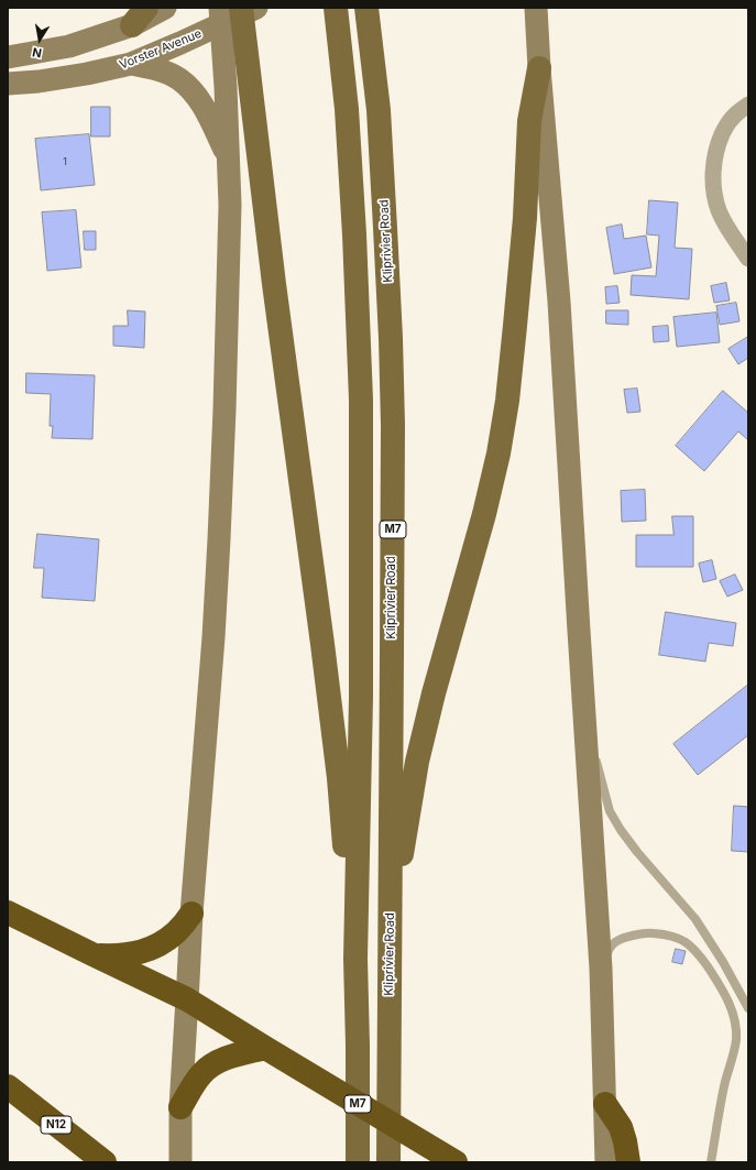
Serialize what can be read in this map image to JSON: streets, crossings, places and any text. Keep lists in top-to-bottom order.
{
  "streets": {
    "highway": ["N12"],
    "main road": ["Vorster Avenue", "Kliprivier Road", "M7"]
  },
  "house_numbers": ["1"],
  "north": "bottom"
}
